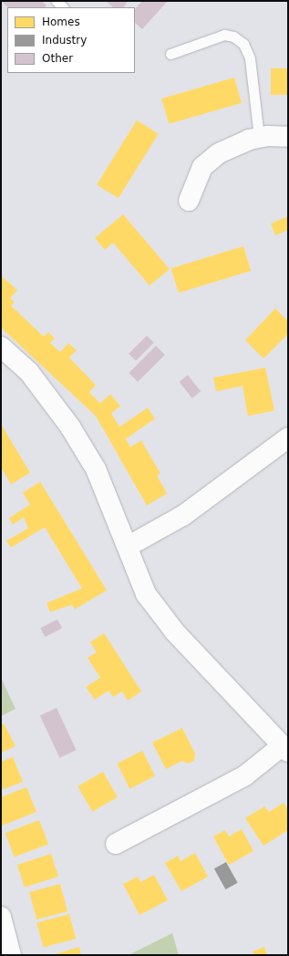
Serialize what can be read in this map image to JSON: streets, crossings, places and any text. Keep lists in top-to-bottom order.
{
  "legend": ["Homes", "Industry", "Other"]
}
